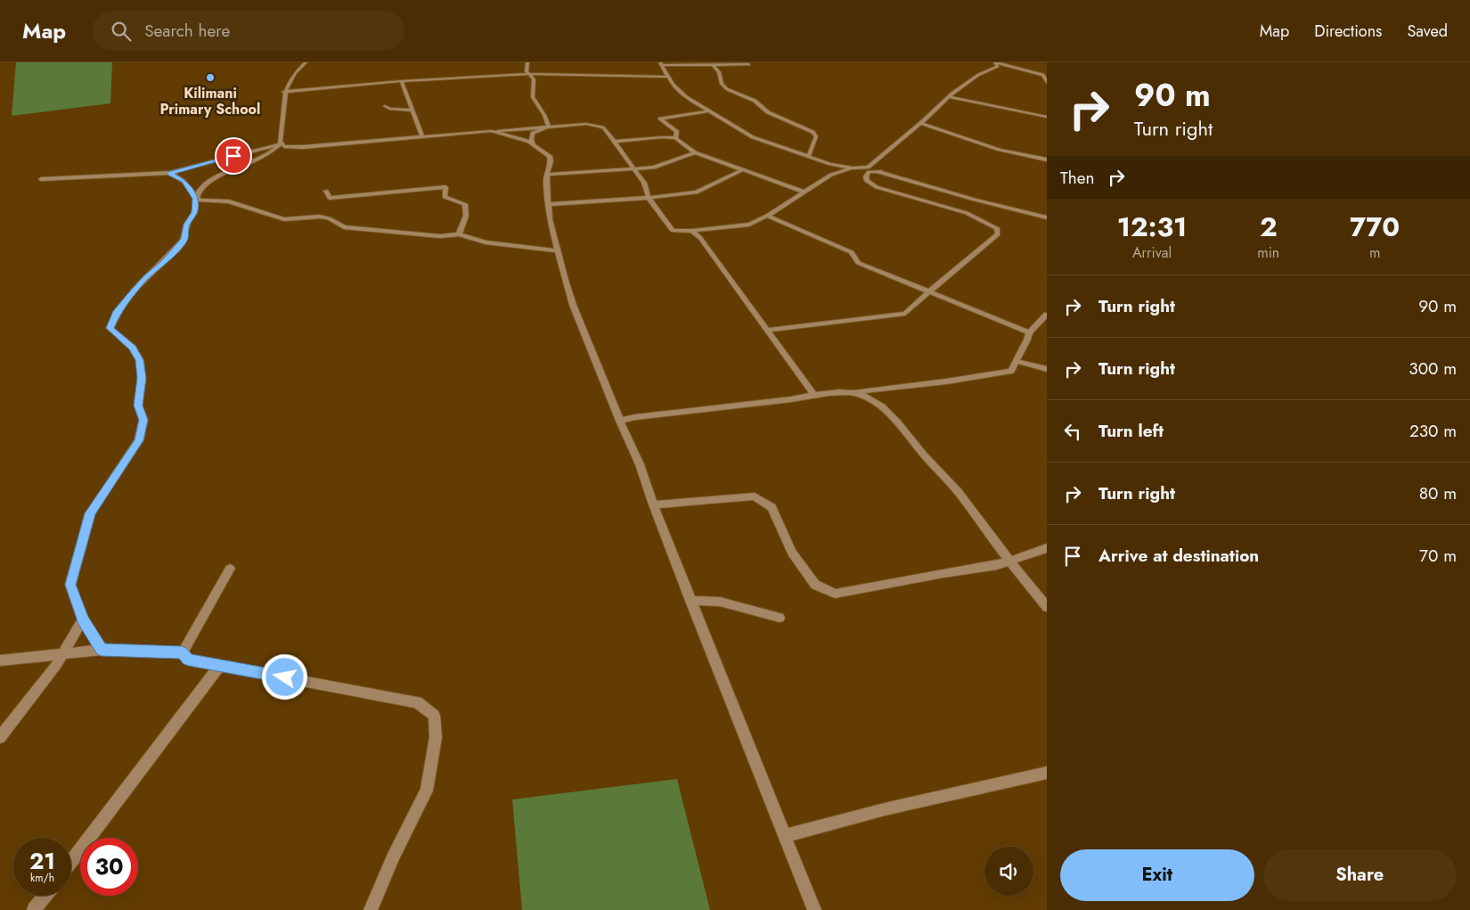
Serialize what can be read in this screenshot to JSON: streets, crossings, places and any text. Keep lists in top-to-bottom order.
{
  "places": ["Kilimani Primary School"],
  "page": {
    "header": "Map",
    "search": "Search here",
    "nav": ["Map", "Directions", "Saved"],
    "turn": ["90 m", "Turn right"],
    "then": "Then",
    "eta": [
      "12:31",
      "Arrival",
      "2",
      "min",
      "770",
      "m"
    ],
    "list": [
      {
        "name": "Turn right",
        "value": "90 m"
      },
      {
        "name": "Turn right",
        "value": "300 m"
      },
      {
        "name": "Turn left",
        "value": "230 m"
      },
      {
        "name": "Turn right",
        "value": "80 m"
      },
      {
        "name": "Arrive at destination",
        "value": "70 m"
      }
    ],
    "speed": "21 km/h",
    "limit": "30",
    "buttons": ["Exit", "Share"]
  }
}
